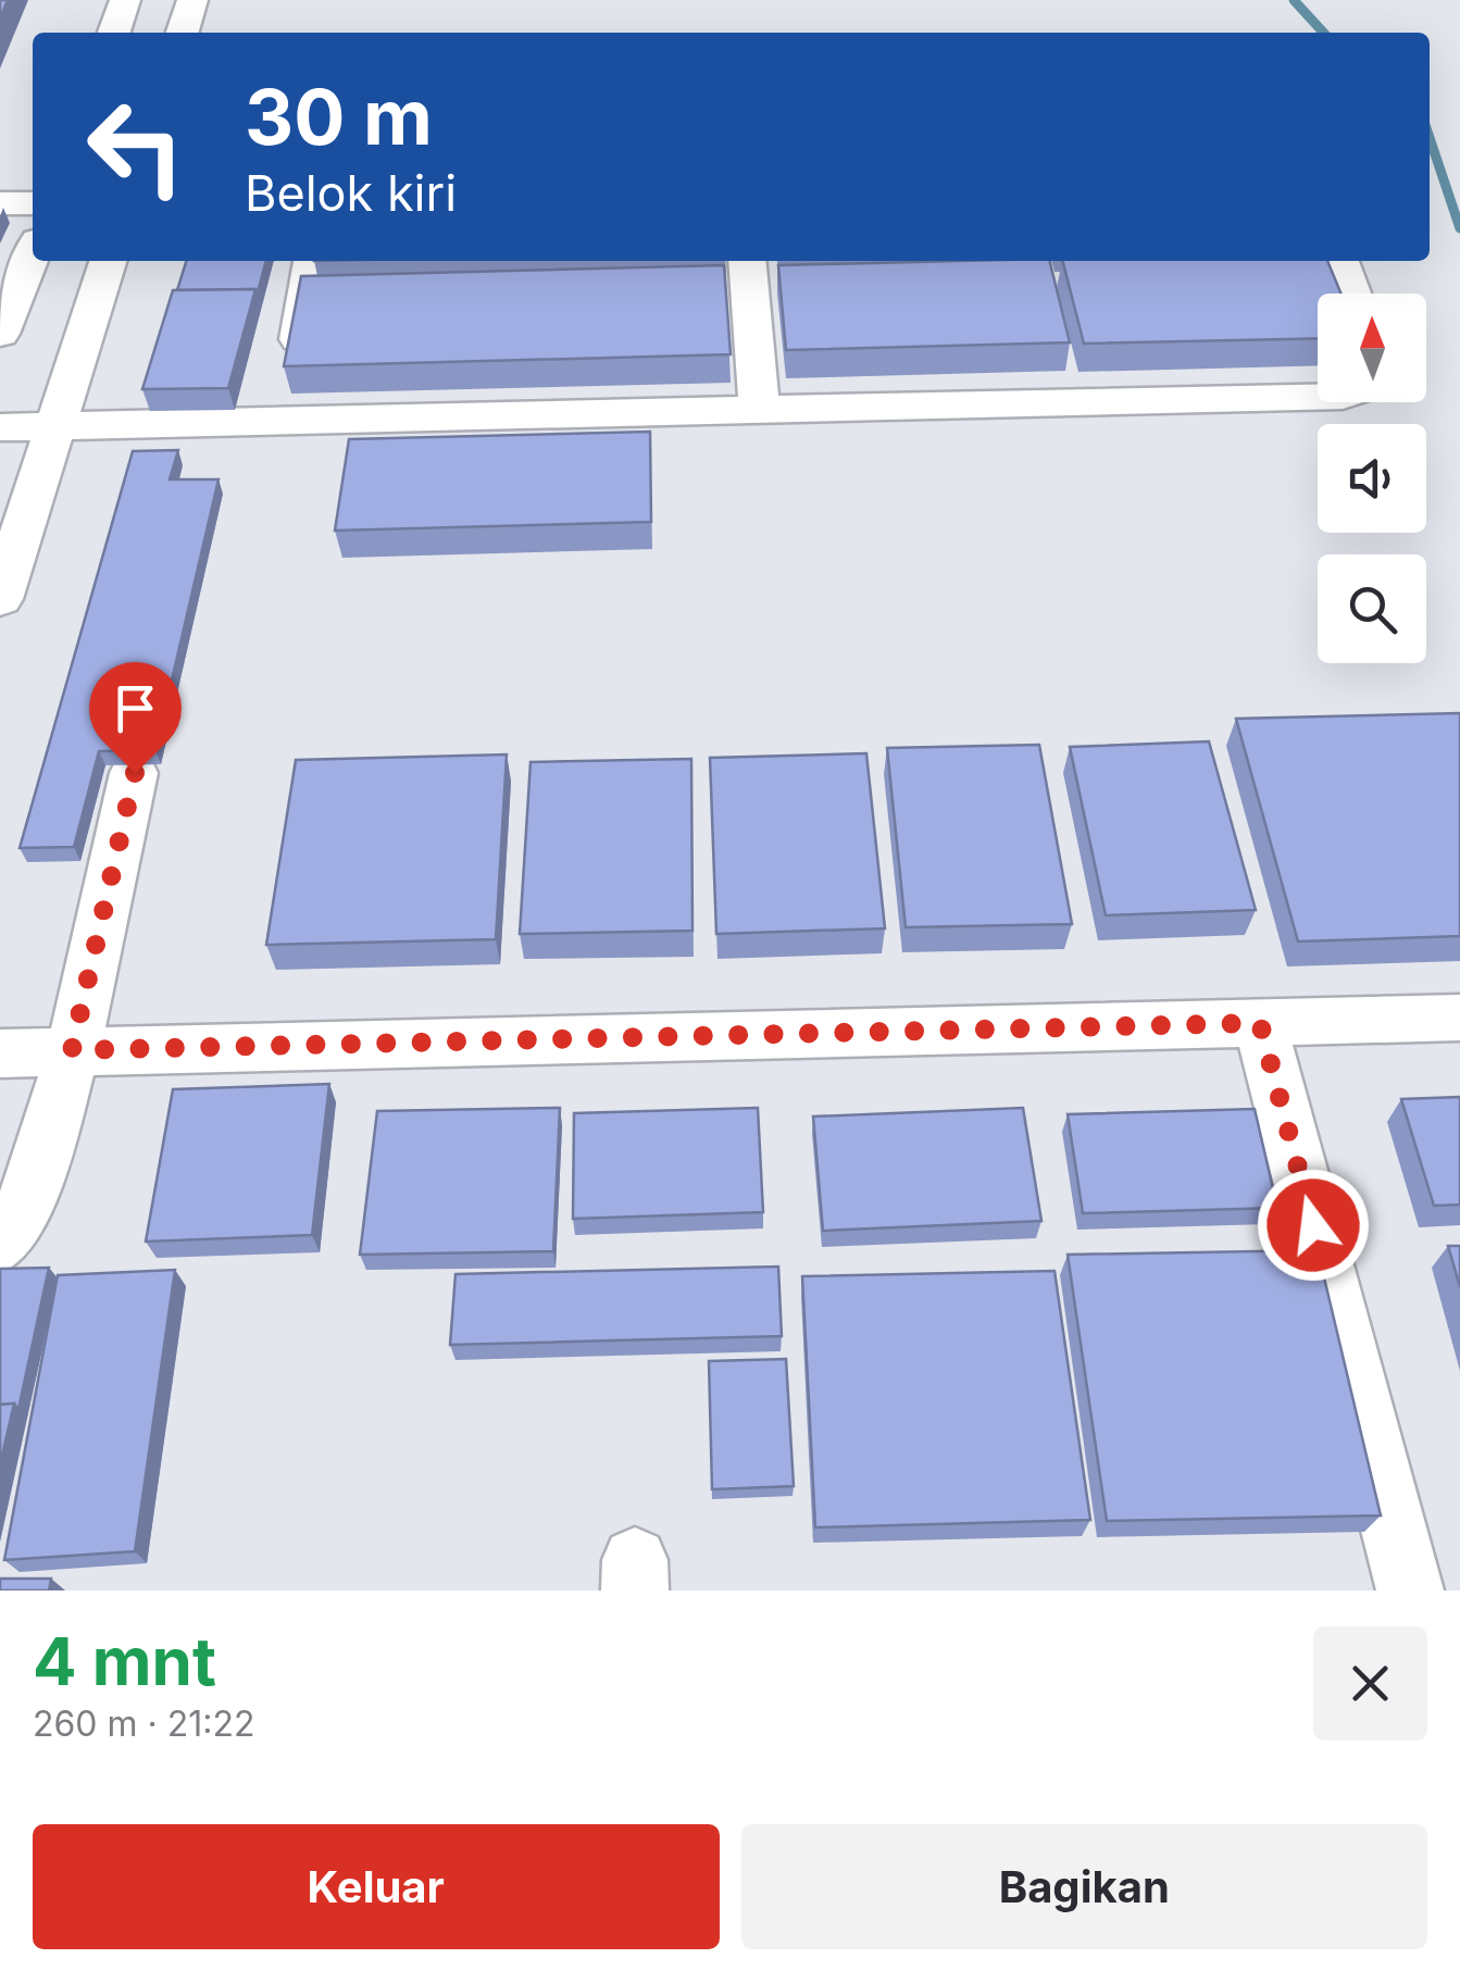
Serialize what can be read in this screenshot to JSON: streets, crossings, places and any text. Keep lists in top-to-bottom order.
{
  "north": "top",
  "page": {
    "turn": ["30 m", "Belok kiri"],
    "heading": ["4 mnt", "260 m · 21:22"],
    "buttons": ["Keluar", "Bagikan"]
  }
}
